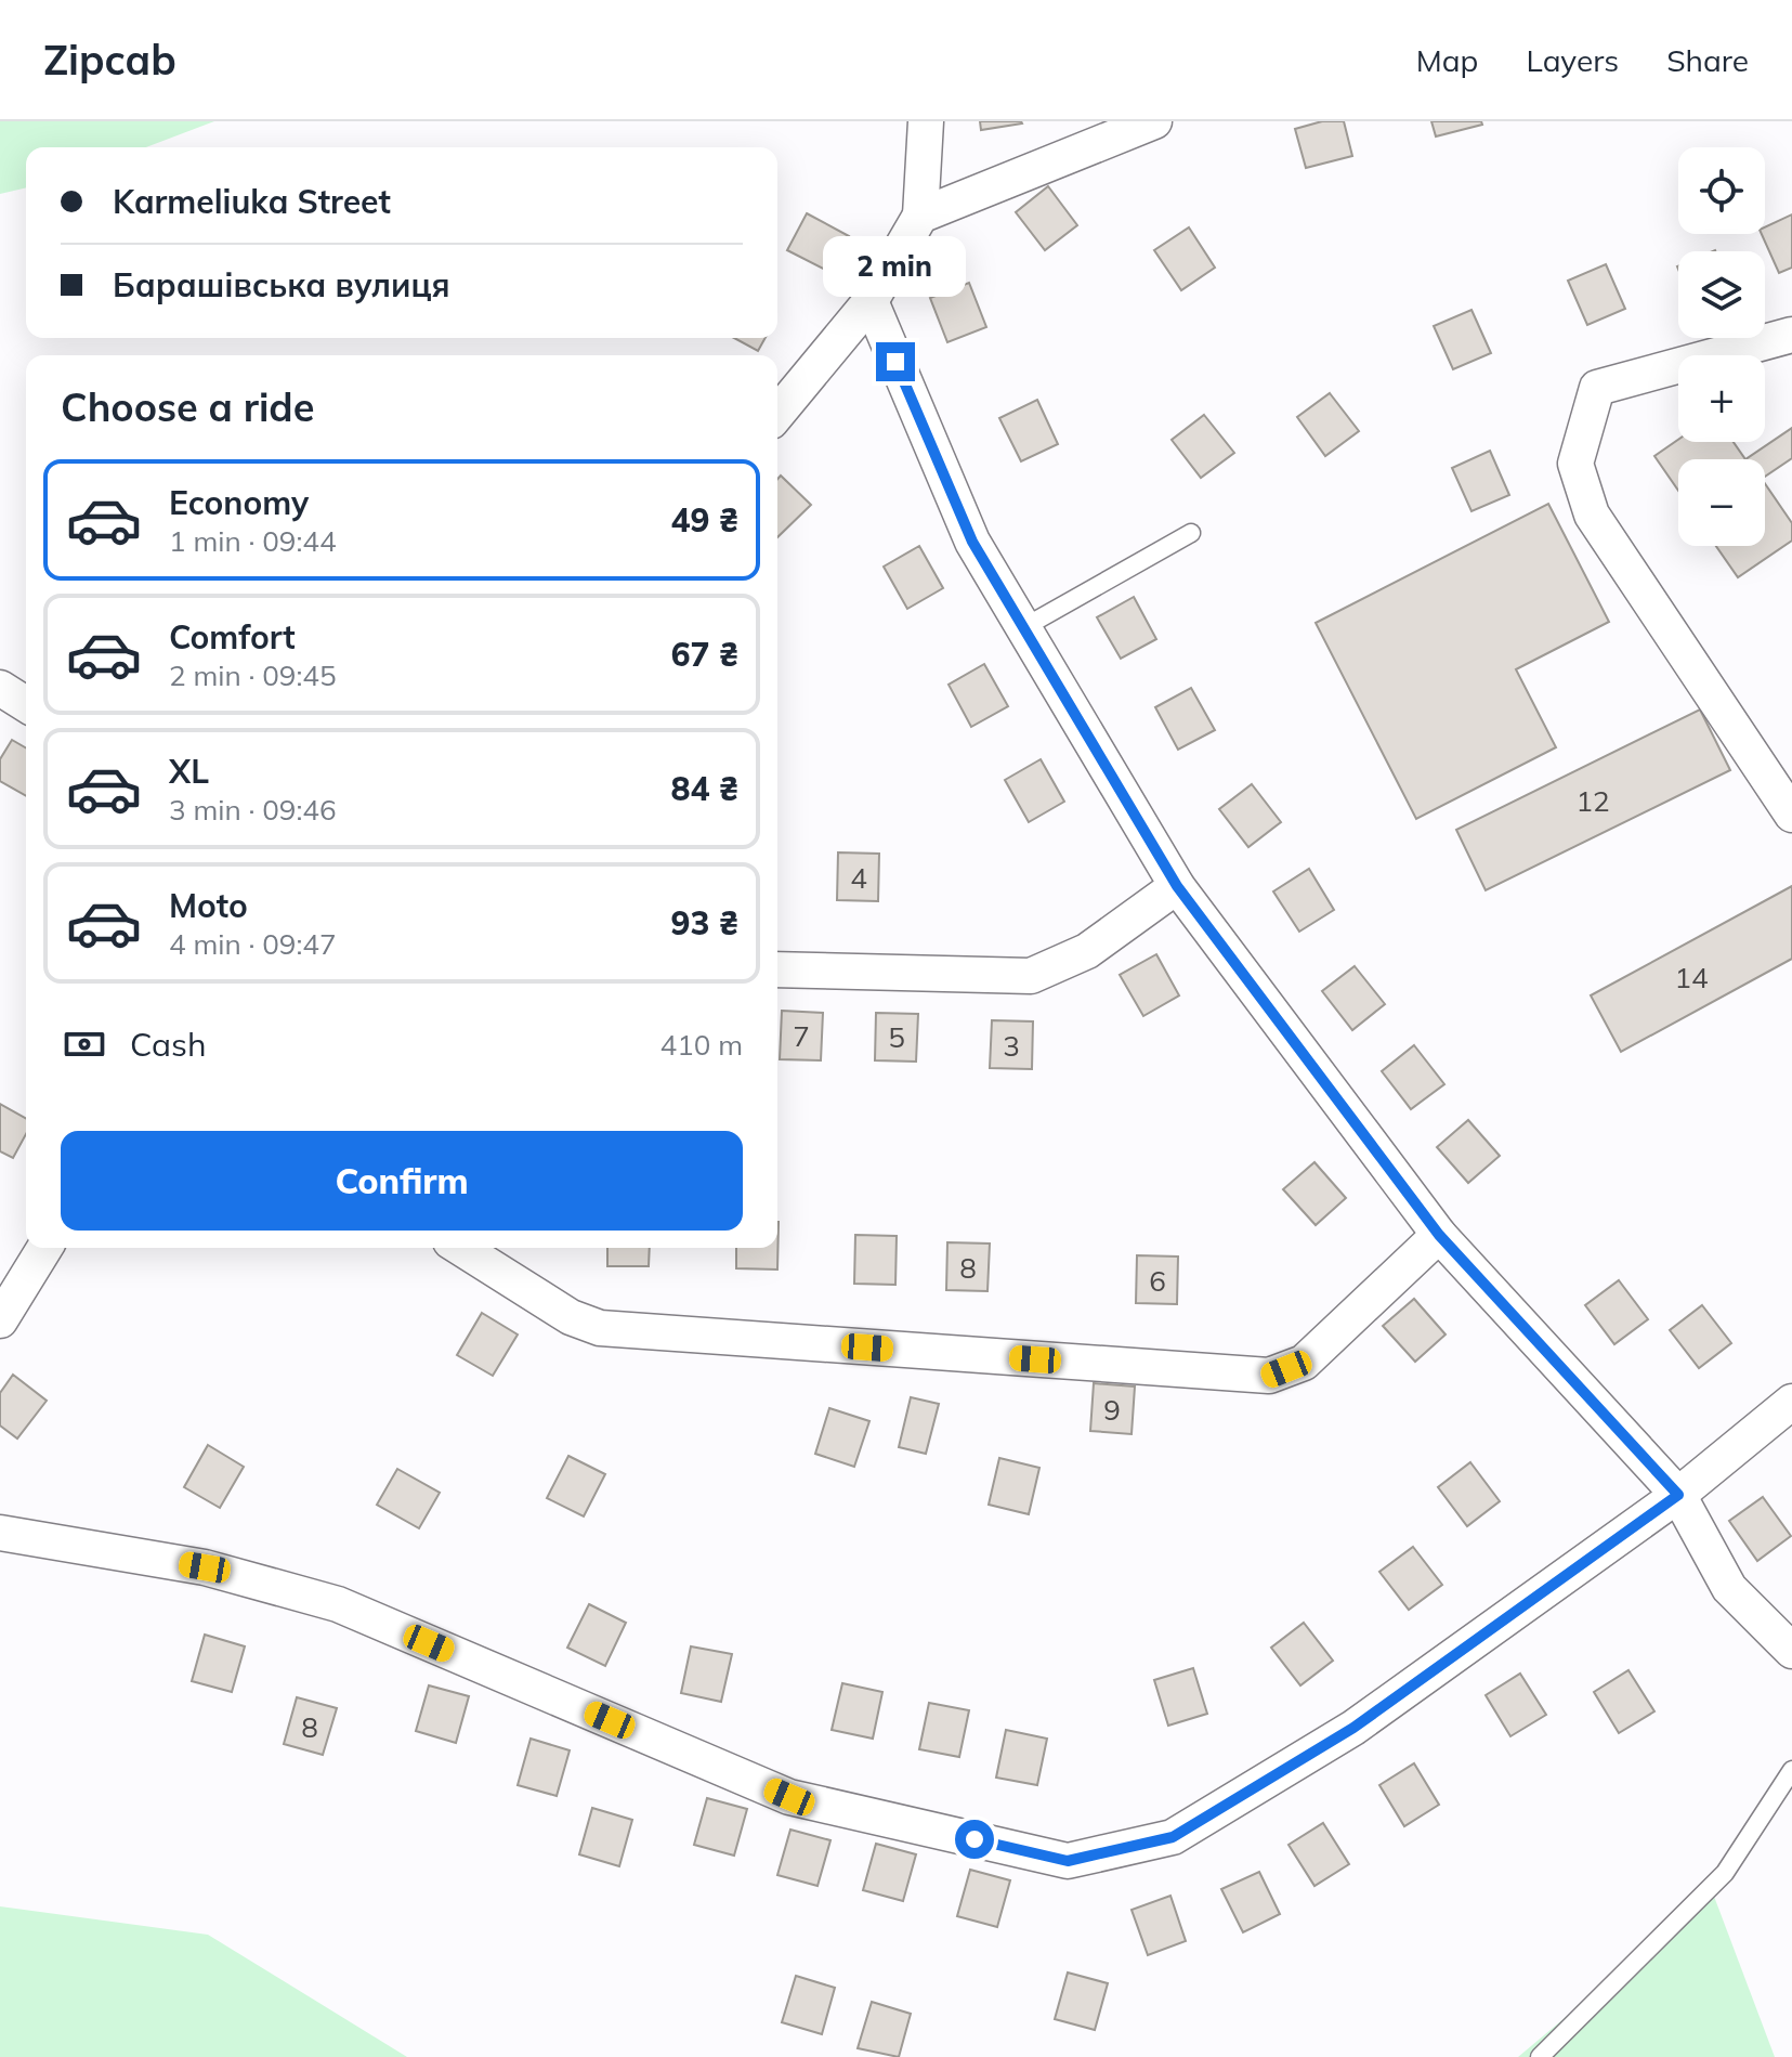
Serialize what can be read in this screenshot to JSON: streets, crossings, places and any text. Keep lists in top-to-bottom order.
{
  "house_numbers": [
    "12",
    "4",
    "14",
    "7",
    "5",
    "3",
    "8",
    "6",
    "9",
    "8"
  ],
  "page": {
    "header": "Zipcab",
    "nav": ["Map", "Layers", "Share"],
    "map_buttons": ["+", "−"],
    "banner": ["Karmeliuka Street", "Барашівська вулиця"],
    "bubble": "2 min",
    "heading": "Choose a ride",
    "list": [
      {
        "name": "Economy",
        "note": "1 min · 09:44",
        "value": "49 ₴"
      },
      {
        "name": "Comfort",
        "note": "2 min · 09:45",
        "value": "67 ₴"
      },
      {
        "name": "XL",
        "note": "3 min · 09:46",
        "value": "84 ₴"
      },
      {
        "name": "Moto",
        "note": "4 min · 09:47",
        "value": "93 ₴"
      }
    ],
    "pay": ["Cash", "410 m"],
    "buttons": "Confirm"
  }
}
